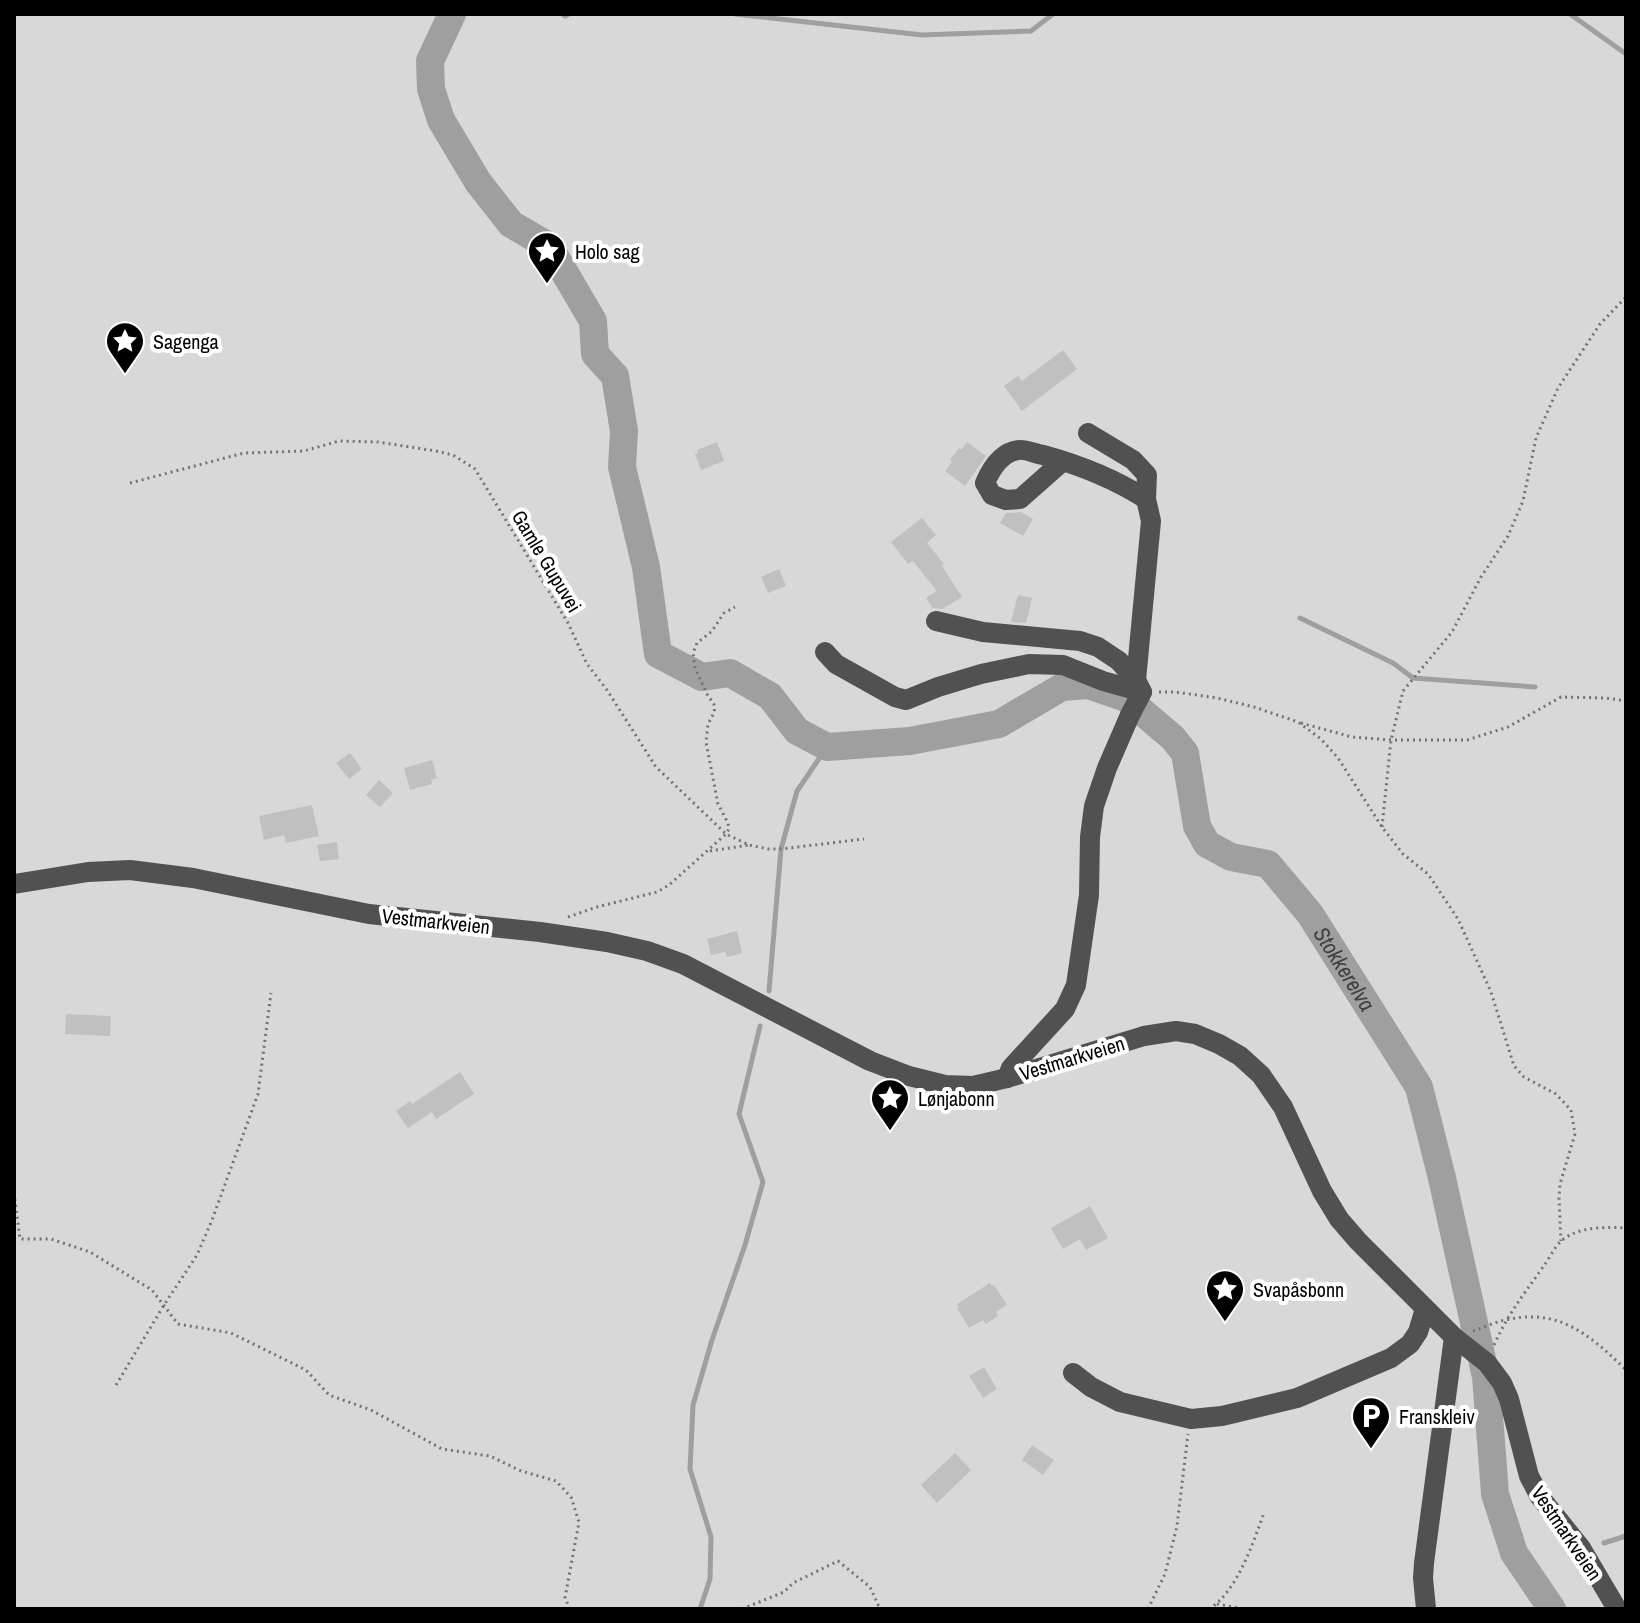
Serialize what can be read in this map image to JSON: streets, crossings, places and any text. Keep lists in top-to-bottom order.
{
  "streets": {
    "street": ["Vestmarkveien"],
    "path": ["Gamle Gupuvei"]
  },
  "water": ["Stokkerelva"],
  "places": {
    "place": [
      "Holo sag",
      "Sagenga",
      "Lønjabonn",
      "Svapåsbonn"
    ],
    "parking": ["Franskleiv"]
  }
}
